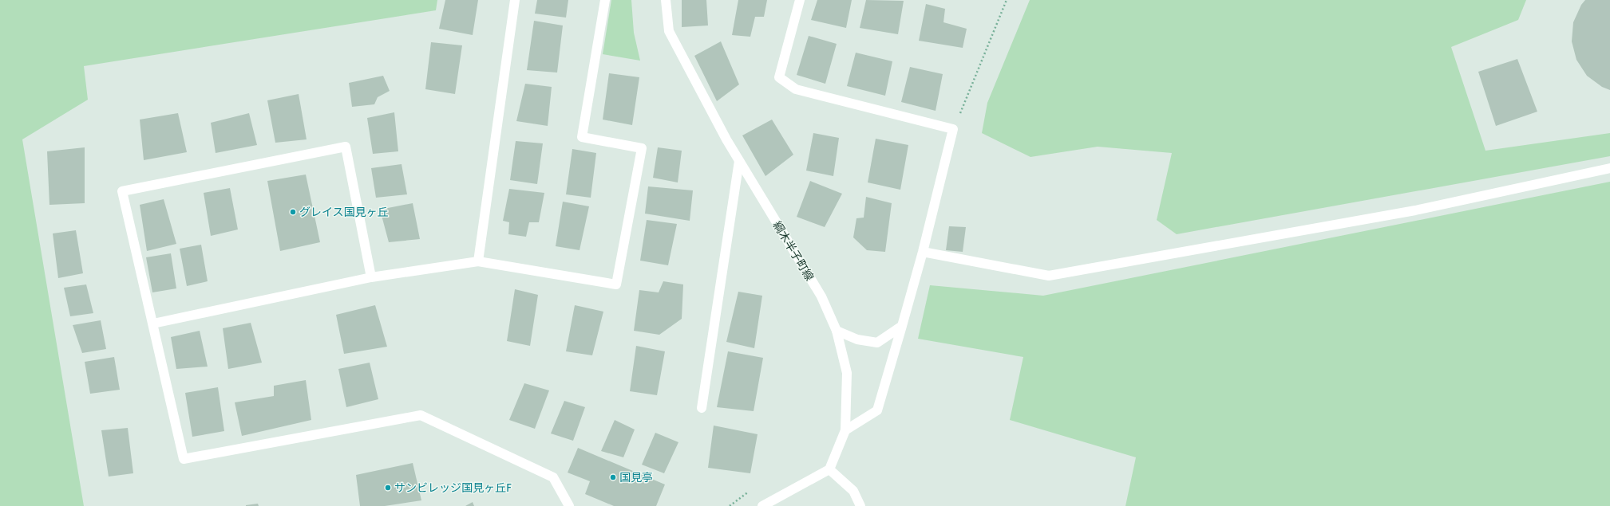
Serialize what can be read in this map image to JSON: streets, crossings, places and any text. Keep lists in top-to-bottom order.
{
  "streets": {
    "street": ["綱木半子町線"]
  },
  "places": ["グレイス国見ヶ丘", "国見亭", "サンビレッジ国見ヶ丘F"]
}
